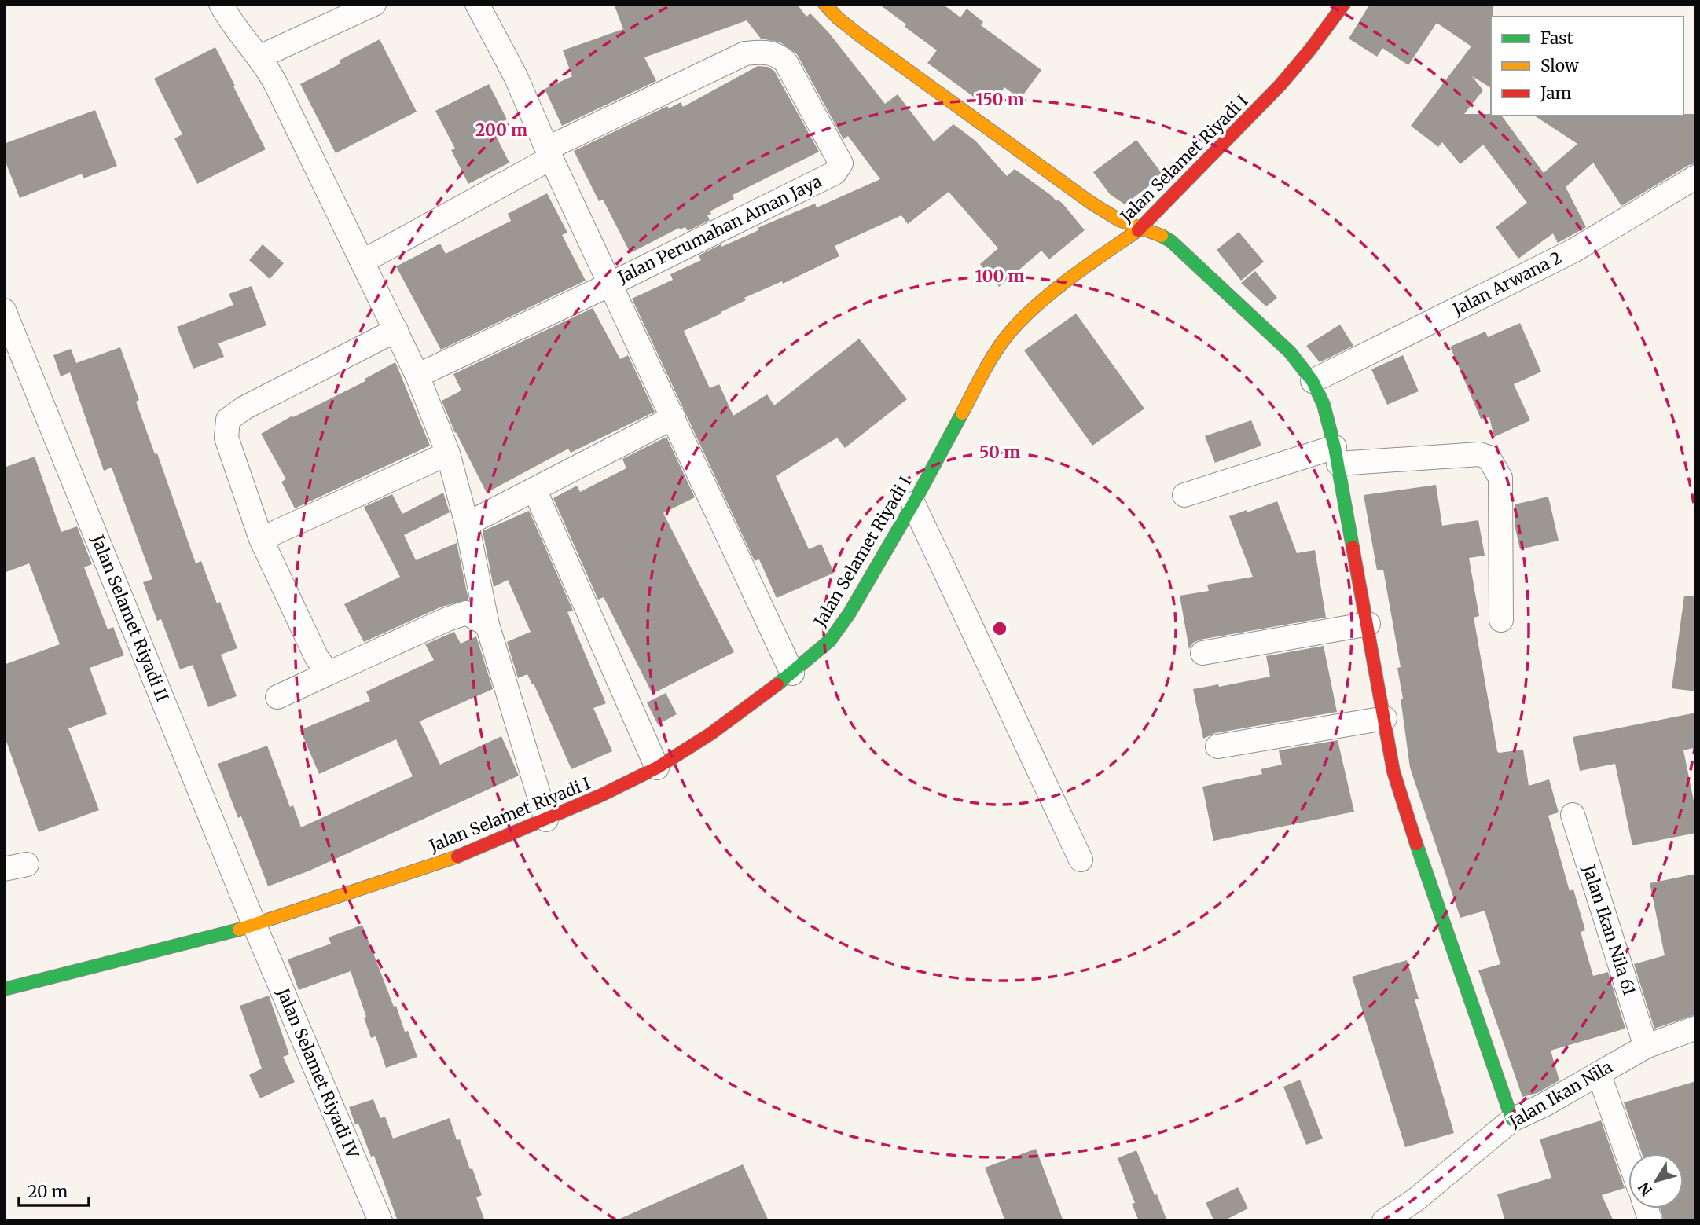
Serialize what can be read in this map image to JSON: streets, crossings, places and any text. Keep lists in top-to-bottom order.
{
  "streets": {
    "main road": ["Jalan Selamet Riyadi I"],
    "street": [
      "Jalan Perumahan Aman Jaya",
      "Jalan Arwana 2",
      "Jalan Selamet Riyadi II",
      "Jalan Ikan Nila 61",
      "Jalan Selamet Riyadi IV",
      "Jalan Ikan Nila"
    ]
  },
  "crossings": [
    ["Jalan Selamet Riyadi I", "Jalan Perumahan Aman Jaya"],
    ["Jalan Selamet Riyadi I", "Jalan Selamet Riyadi II"],
    ["Jalan Selamet Riyadi I", "Jalan Selamet Riyadi IV"],
    ["Jalan Selamet Riyadi II", "Jalan Selamet Riyadi IV"],
    ["Jalan Ikan Nila 61", "Jalan Ikan Nila"]
  ],
  "legend": ["Fast", "Slow", "Jam"],
  "scale_bar": "20 m",
  "north": "bottom left",
  "rings": [
    "150 m",
    "200 m",
    "100 m",
    "50 m"
  ]
}
